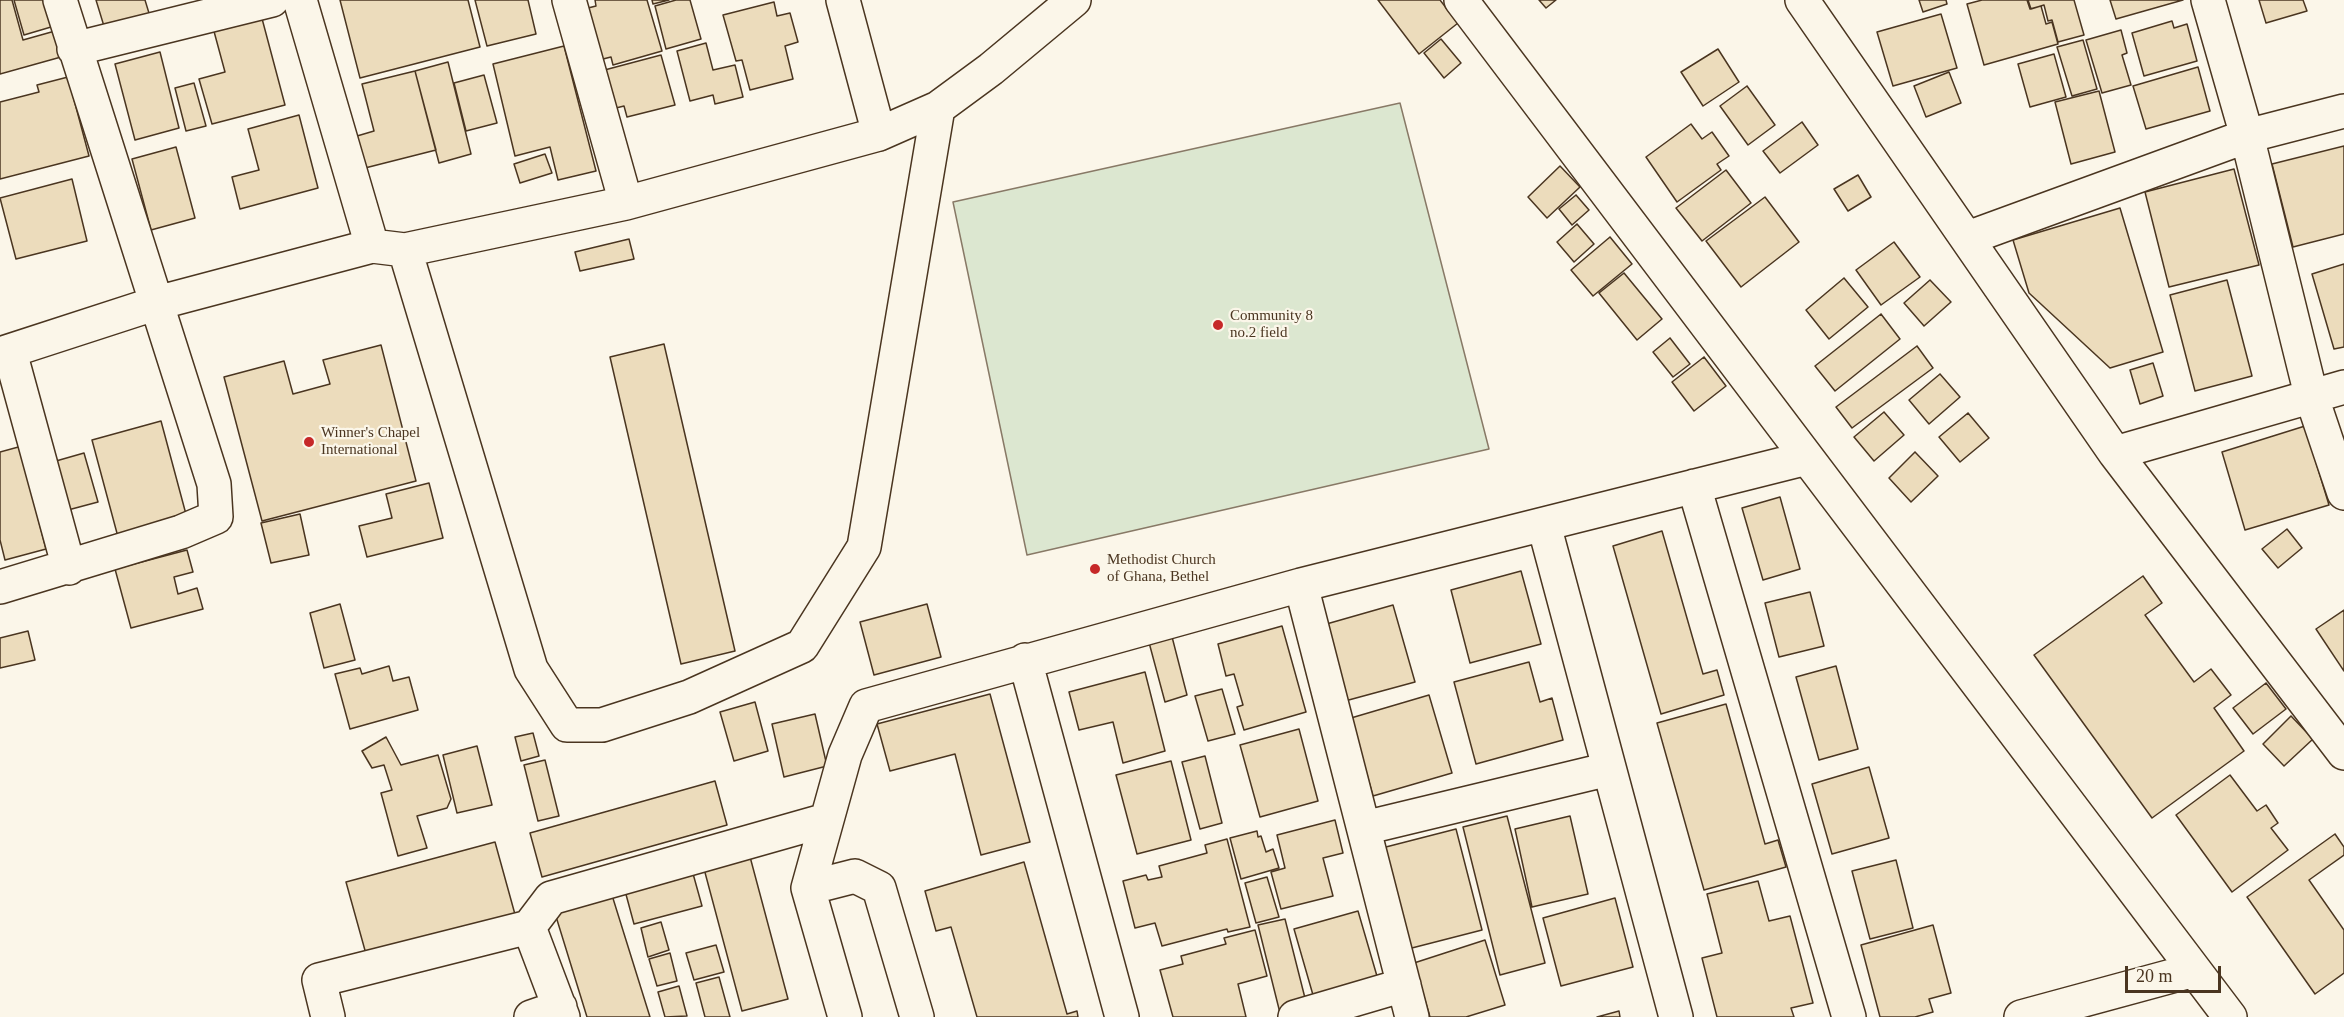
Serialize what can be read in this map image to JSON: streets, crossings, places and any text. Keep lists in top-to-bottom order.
{
  "places": ["Community 8 no.2 field", "Winner's Chapel International", "Methodist Church of Ghana, Bethel"],
  "scale_bar": "20 m"
}
